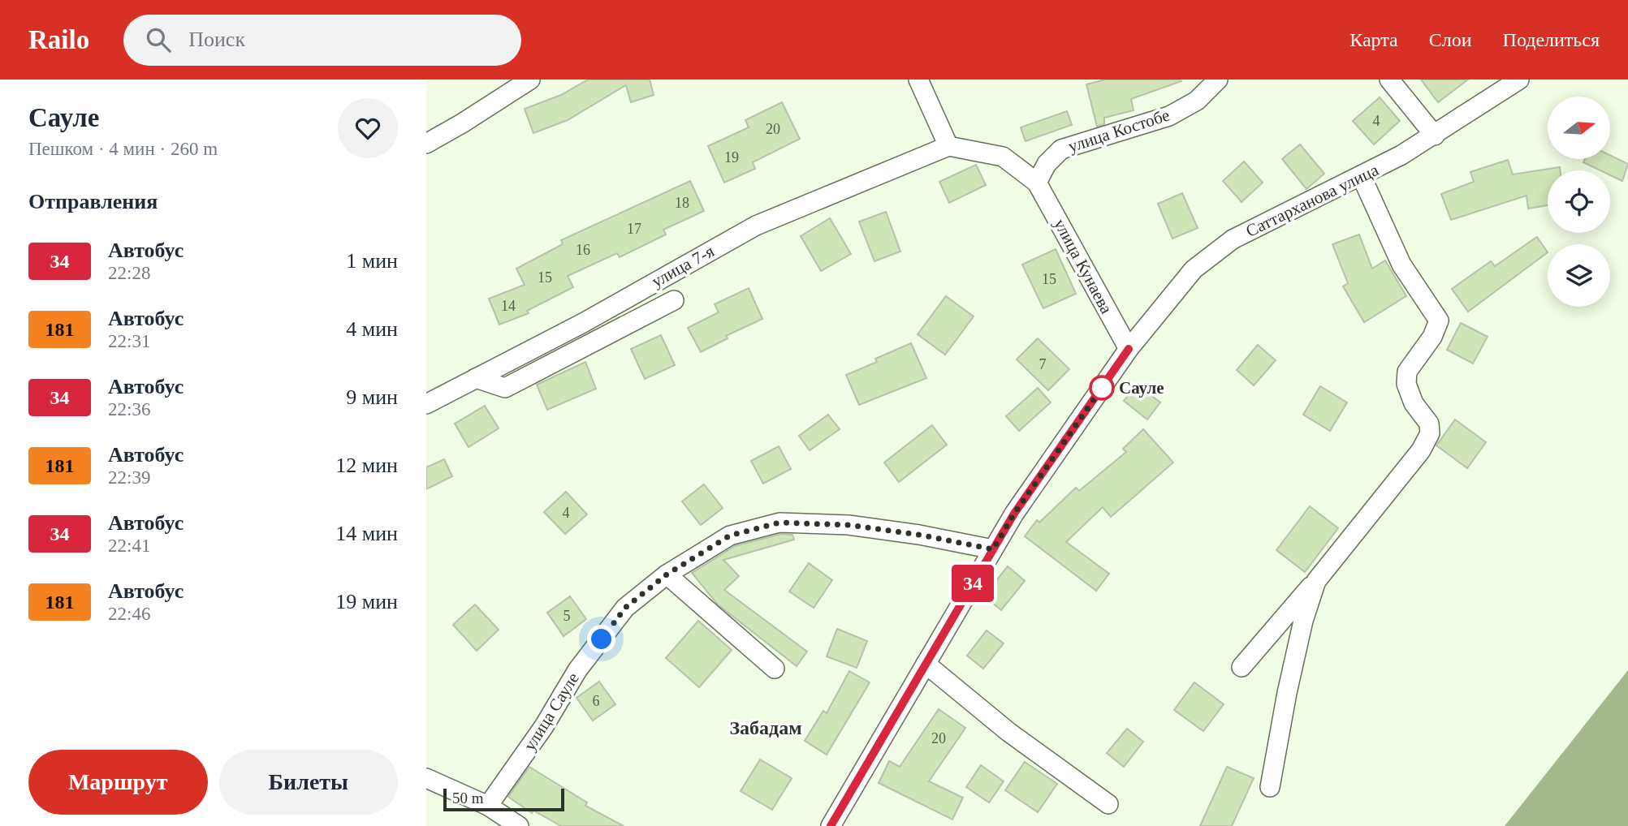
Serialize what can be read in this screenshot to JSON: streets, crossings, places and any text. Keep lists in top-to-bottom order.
{
  "streets": {
    "street": [
      "улица Костобе",
      "Саттарханова улица",
      "улица 7-я",
      "улица Кунаева",
      "улица Сауле"
    ]
  },
  "crossings": [
    ["улица Костобе", "улица Кунаева"],
    ["Саттарханова улица", "улица Кунаева"],
    ["Саттарханова улица", "улица Сауле"],
    ["улица 7-я", "улица Кунаева"]
  ],
  "districts": ["Забадам"],
  "places": ["Сауле"],
  "lines": ["bus line 34"],
  "house_numbers": [
    "4",
    "20",
    "19",
    "18",
    "17",
    "16",
    "15",
    "15",
    "14",
    "7",
    "4",
    "5",
    "6",
    "20"
  ],
  "scale_bar": "50 m",
  "north": "right",
  "page": {
    "header": "Railo",
    "search": "Поиск",
    "nav": ["Карта", "Слои", "Поделиться"],
    "heading": [
      ["Сауле", "Пешком · 4 мин · 260 m"],
      "Отправления"
    ],
    "on_map": "34",
    "list": [
      {
        "mark": "34",
        "name": "Автобус",
        "note": "22:28",
        "value": "1 мин"
      },
      {
        "mark": "181",
        "name": "Автобус",
        "note": "22:31",
        "value": "4 мин"
      },
      {
        "mark": "34",
        "name": "Автобус",
        "note": "22:36",
        "value": "9 мин"
      },
      {
        "mark": "181",
        "name": "Автобус",
        "note": "22:39",
        "value": "12 мин"
      },
      {
        "mark": "34",
        "name": "Автобус",
        "note": "22:41",
        "value": "14 мин"
      },
      {
        "mark": "181",
        "name": "Автобус",
        "note": "22:46",
        "value": "19 мин"
      }
    ],
    "buttons": ["Маршрут", "Билеты"],
    "scale": "50 m"
  }
}
